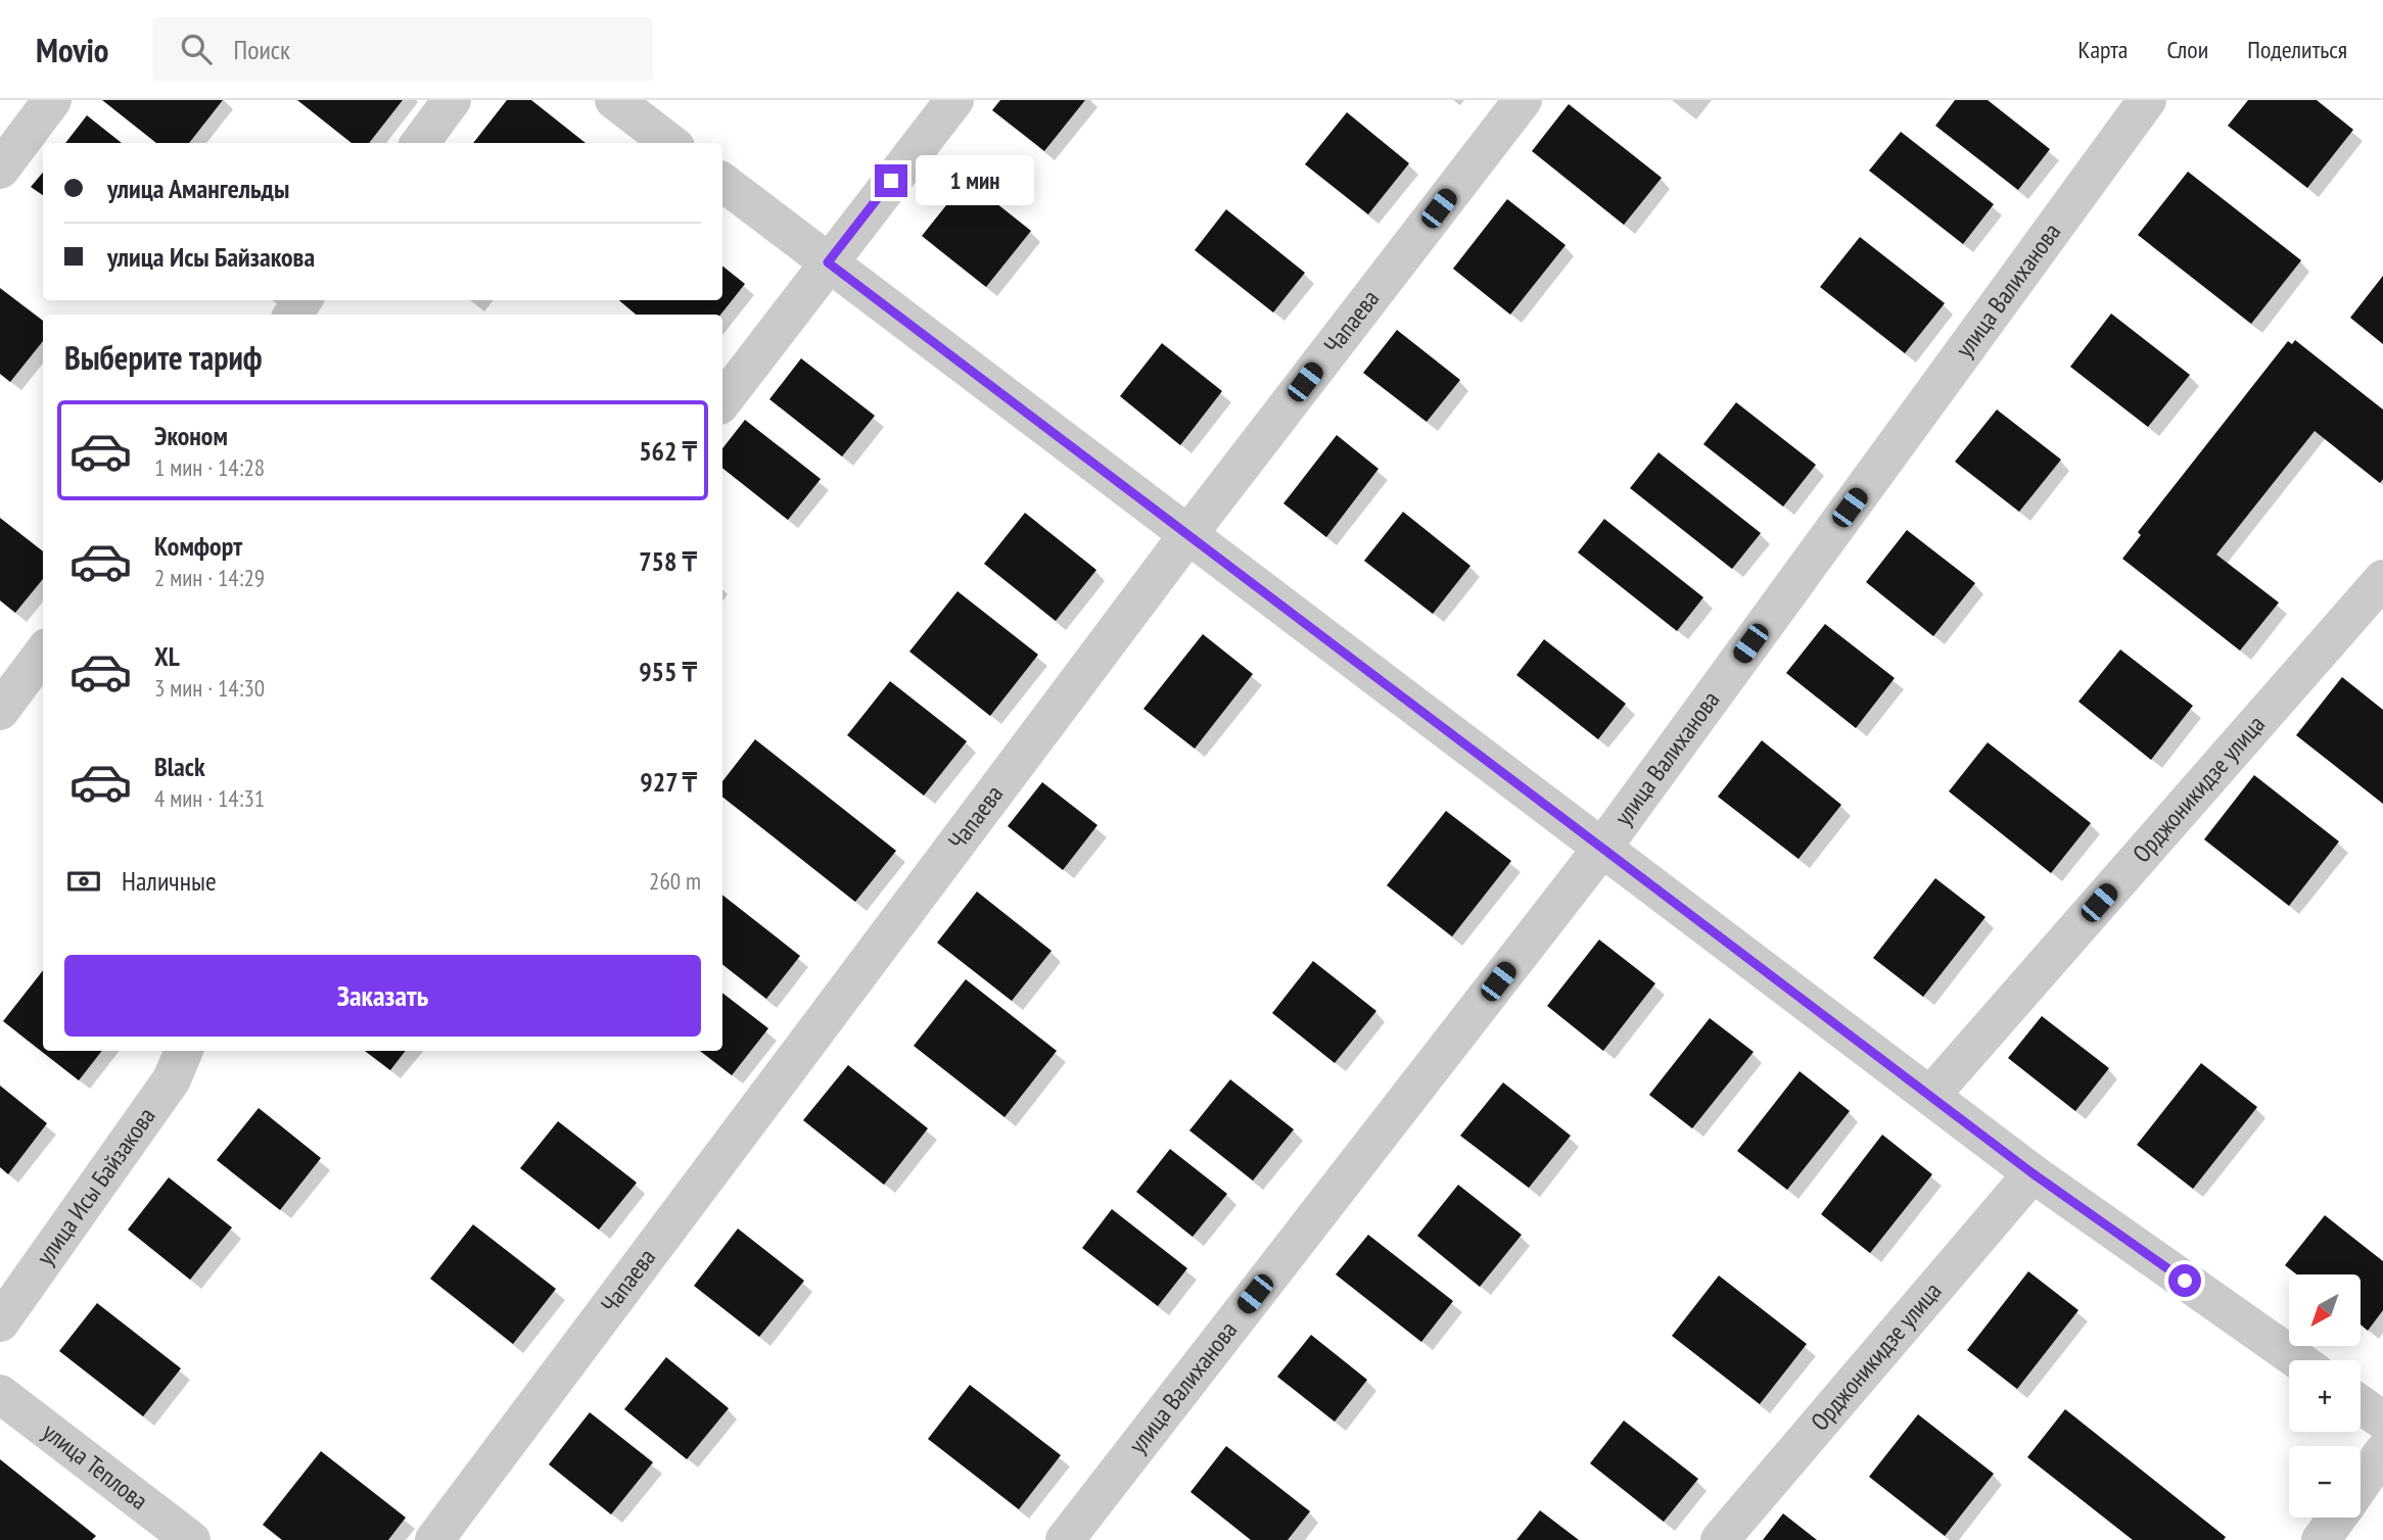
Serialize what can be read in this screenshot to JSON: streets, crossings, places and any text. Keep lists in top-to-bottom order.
{
  "streets": {
    "street": [
      "улица Валиханова",
      "Чапаева",
      "Орджоникидзе улица",
      "улица Исы Байзакова",
      "улица Теплова"
    ]
  },
  "north": "bottom left",
  "page": {
    "header": "Movio",
    "search": "Поиск",
    "nav": ["Карта", "Слои", "Поделиться"],
    "banner": ["улица Амангельды", "улица Исы Байзакова"],
    "bubble": "1 мин",
    "heading": "Выберите тариф",
    "list": [
      {
        "name": "Эконом",
        "note": "1 мин · 14:28",
        "value": "562 ₸"
      },
      {
        "name": "Комфорт",
        "note": "2 мин · 14:29",
        "value": "758 ₸"
      },
      {
        "name": "XL",
        "note": "3 мин · 14:30",
        "value": "955 ₸"
      },
      {
        "name": "Black",
        "note": "4 мин · 14:31",
        "value": "927 ₸"
      }
    ],
    "pay": ["Наличные", "260 m"],
    "buttons": "Заказать",
    "map_buttons": ["+", "−"]
  }
}
